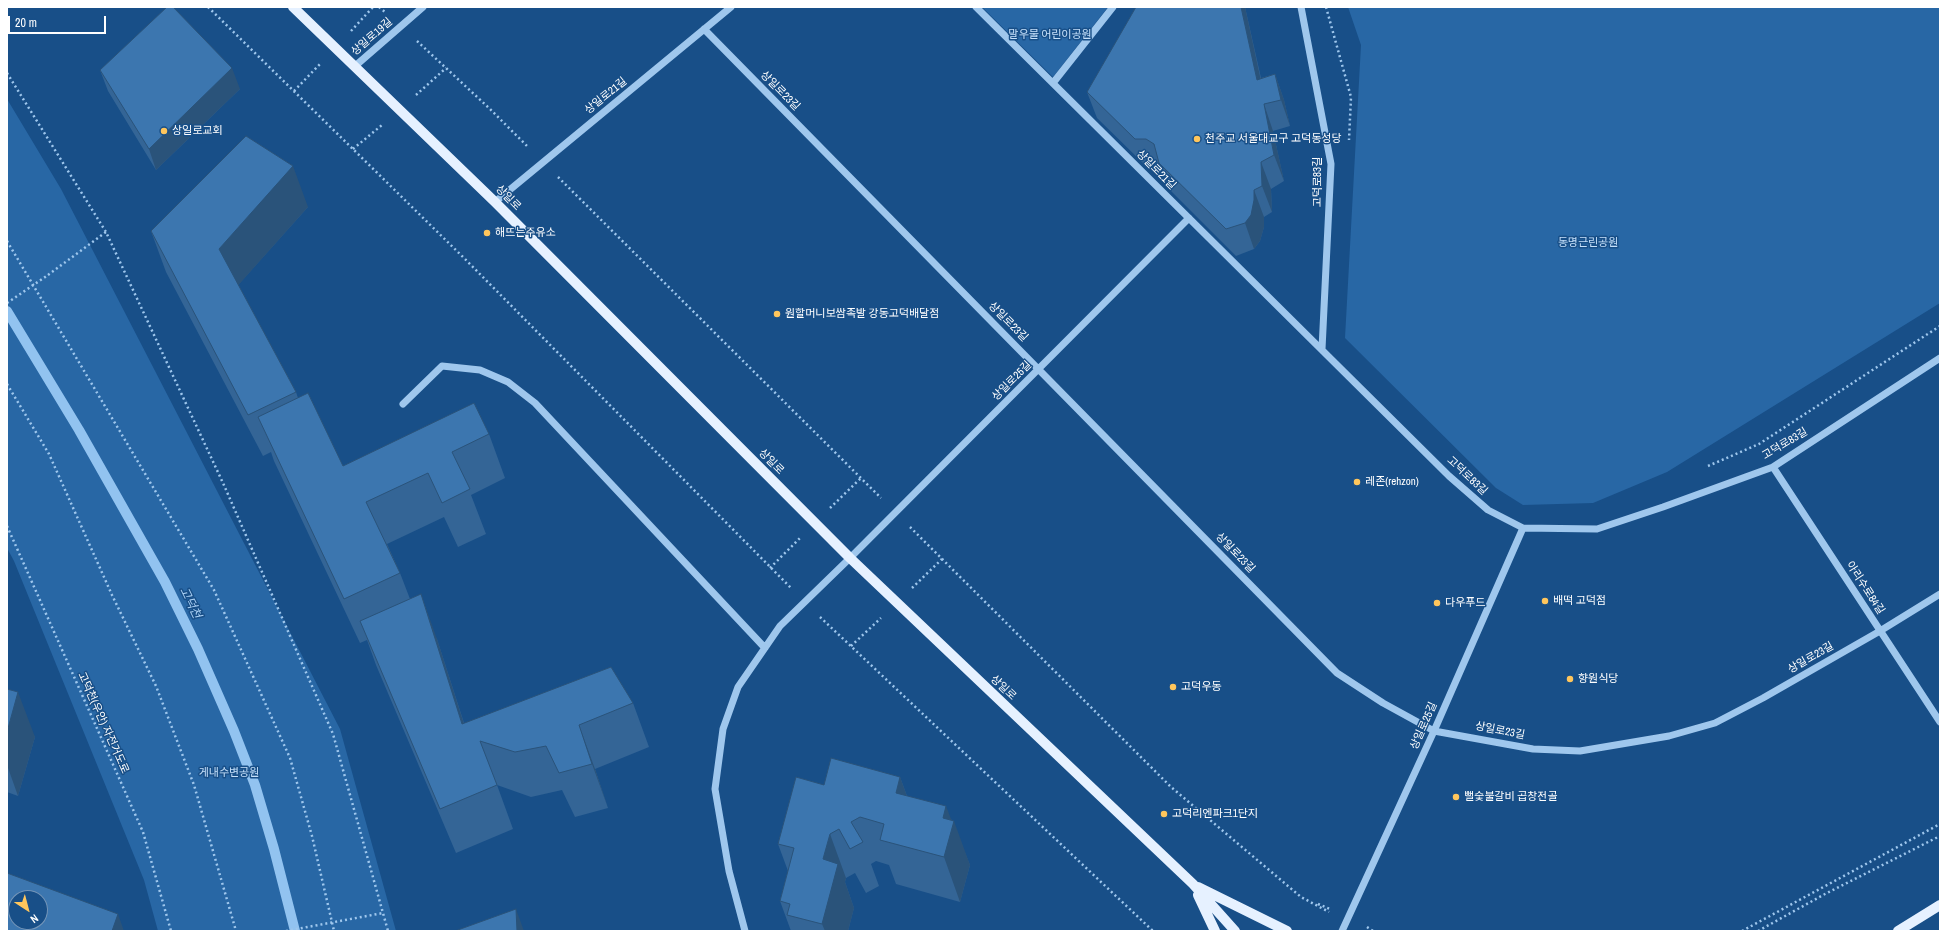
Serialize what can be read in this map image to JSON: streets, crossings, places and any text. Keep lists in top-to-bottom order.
{
  "streets": {
    "main road": ["상일로"],
    "street": [
      "상일로19길",
      "상일로23길",
      "상일로21길",
      "고덕로83길",
      "상일로25길",
      "아리수로84길"
    ],
    "path": ["고덕천(우안) 자전거도로"]
  },
  "crossings": [
    ["상일로19길", "상일로"],
    ["상일로23길", "상일로21길"],
    ["상일로23길", "상일로25길"],
    ["상일로23길", "아리수로84길"],
    ["상일로21길", "고덕로83길"],
    ["상일로21길", "상일로"],
    ["상일로21길", "상일로25길"],
    ["고덕로83길", "상일로25길"],
    ["고덕로83길", "아리수로84길"],
    ["상일로", "상일로25길"]
  ],
  "water": ["고덕천"],
  "parks": ["말우물 어린이공원", "동명근린공원", "게내수변공원"],
  "places": [
    "상일로교회",
    "천주교 서울대교구 고덕동성당",
    "해뜨는주유소",
    "원할머니보쌈족발 강동고덕배달점",
    "레존(rehzon)",
    "배떡 고덕점",
    "다우푸드",
    "향원식당",
    "고덕우동",
    "뻘숯불갈비 곱창전골",
    "고덕리엔파크1단지"
  ],
  "scale_bar": "20 m",
  "north": "bottom right"
}
